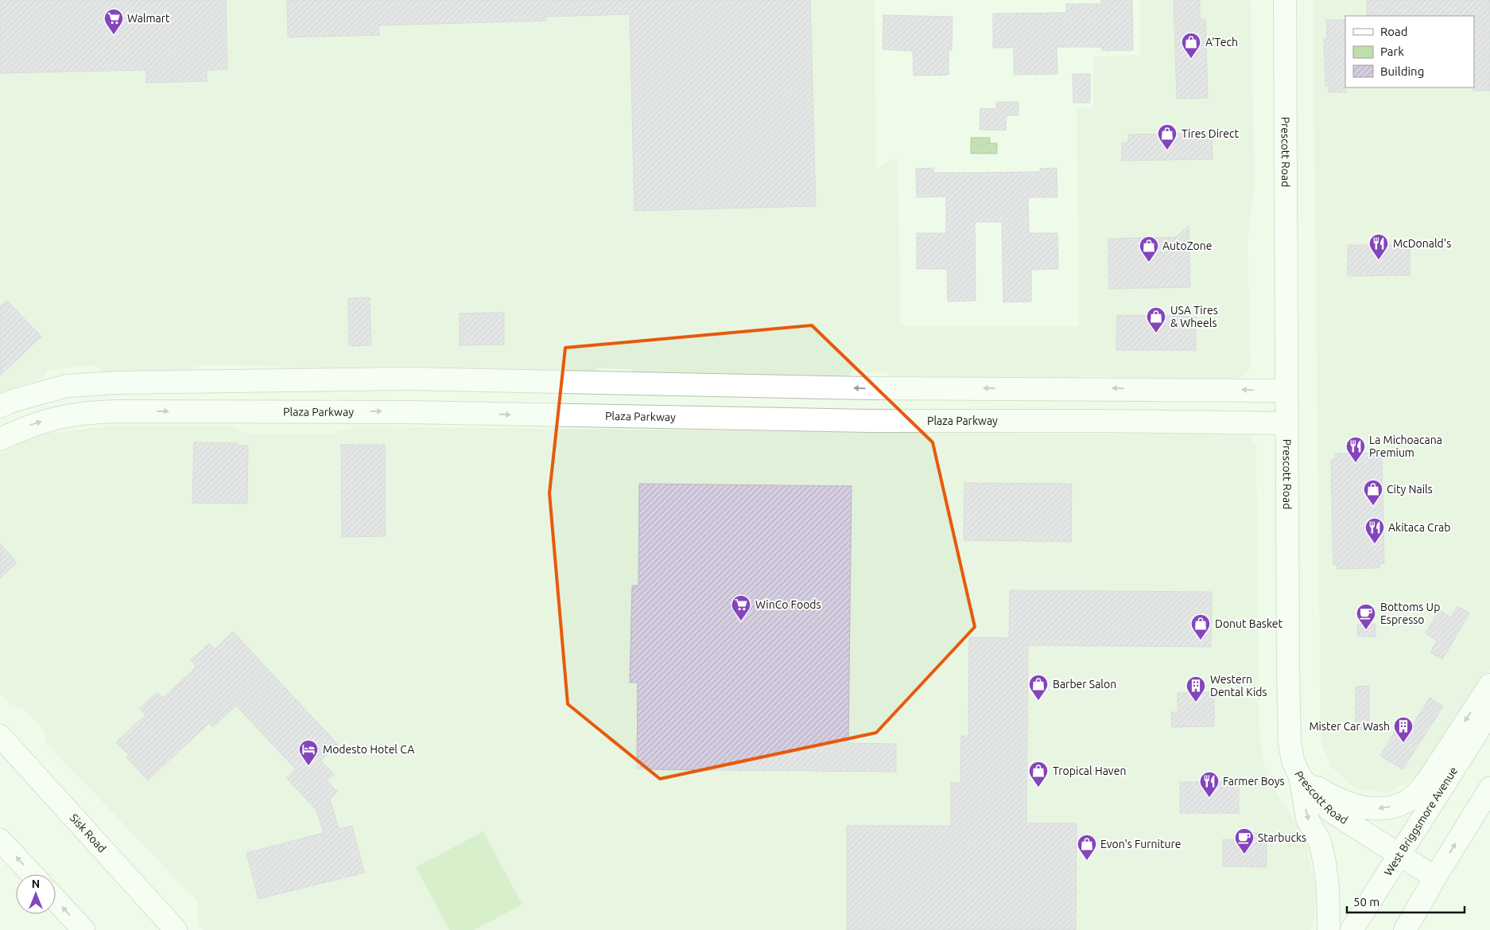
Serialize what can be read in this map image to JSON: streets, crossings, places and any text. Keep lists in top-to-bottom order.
{
  "streets": {
    "main road": [
      "Prescott Road",
      "Plaza Parkway",
      "West Briggsmore Avenue",
      "Sisk Road"
    ]
  },
  "crossings": [
    ["Prescott Road", "Plaza Parkway"],
    ["Prescott Road", "West Briggsmore Avenue"]
  ],
  "places": {
    "supermarket": ["Walmart", "WinCo Foods"],
    "shop": [
      "A'Tech",
      "Tires Direct",
      "AutoZone",
      "USA Tires & Wheels",
      "City Nails",
      "Donut Basket",
      "Barber Salon",
      "Tropical Haven",
      "Evon's Furniture"
    ],
    "restaurant": [
      "McDonald's",
      "La Michoacana Premium",
      "Akitaca Crab",
      "Farmer Boys"
    ],
    "cafe": ["Bottoms Up Espresso", "Starbucks"],
    "building": ["Western Dental Kids", "Mister Car Wash"],
    "hotel": ["Modesto Hotel CA"]
  },
  "legend": ["Road", "Park", "Building"],
  "scale_bar": "50 m",
  "north": "top"
}
